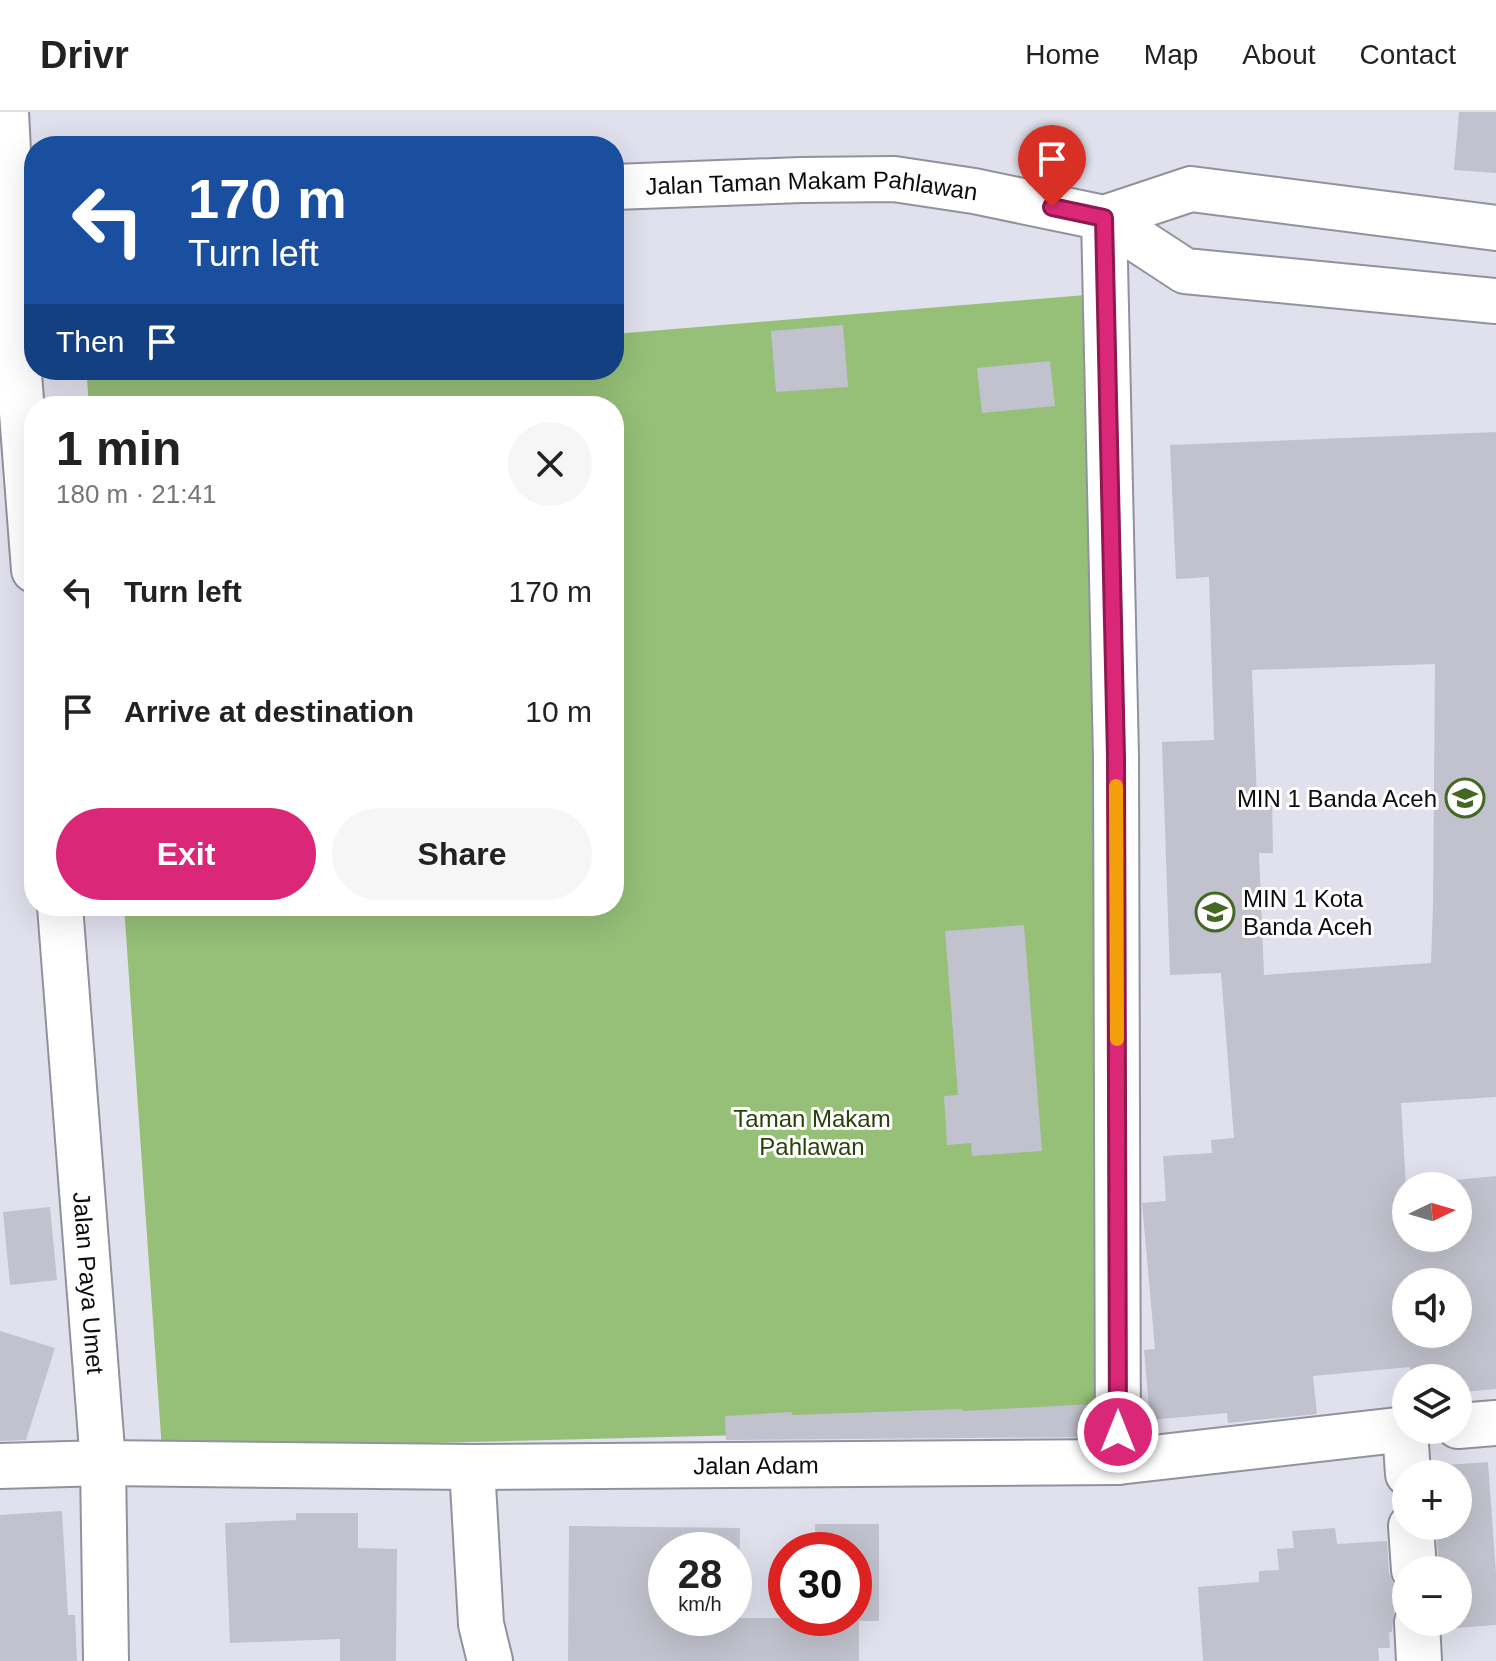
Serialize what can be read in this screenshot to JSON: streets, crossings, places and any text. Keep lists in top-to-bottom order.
{
  "streets": {
    "street": ["Jalan Taman Makam Pahlawan", "Jalan Paya Umet", "Jalan Adam"]
  },
  "crossings": [
    ["Jalan Paya Umet", "Jalan Adam"]
  ],
  "parks": ["Taman Makam Pahlawan"],
  "places": {
    "school or university": ["MIN 1 Banda Aceh", "MIN 1 Kota Banda Aceh"]
  },
  "north": "right",
  "page": {
    "header": "Drivr",
    "nav": [
      "Home",
      "Map",
      "About",
      "Contact"
    ],
    "turn": ["170 m", "Turn left"],
    "then": "Then",
    "heading": ["1 min", "180 m · 21:41"],
    "list": [
      {
        "name": "Turn left",
        "value": "170 m"
      },
      {
        "name": "Arrive at destination",
        "value": "10 m"
      }
    ],
    "buttons": ["Exit", "Share"],
    "map_buttons": ["+", "−"],
    "speed": "28 km/h",
    "limit": "30"
  }
}
